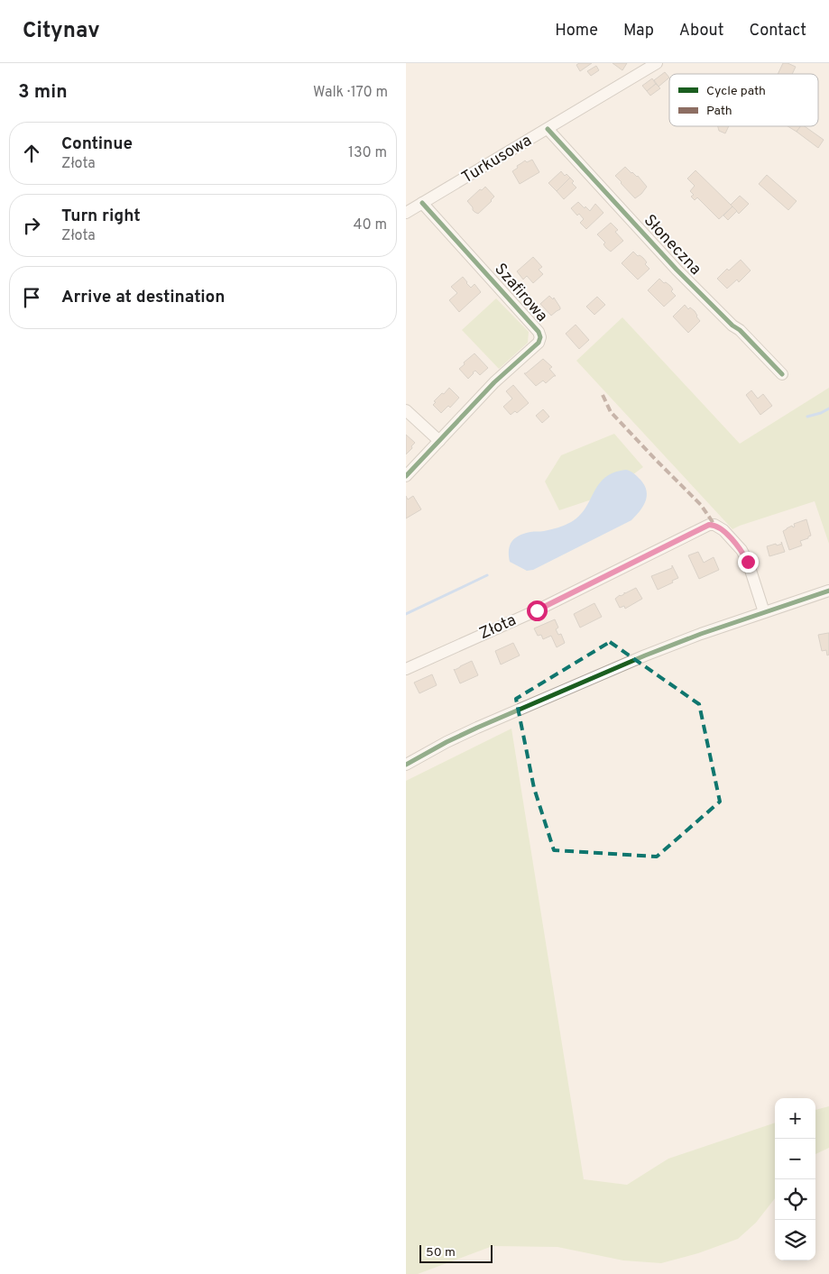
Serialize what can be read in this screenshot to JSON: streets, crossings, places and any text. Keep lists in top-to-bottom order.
{
  "streets": {
    "street": [
      "Turkusowa",
      "Słoneczna",
      "Szafirowa",
      "Złota"
    ]
  },
  "crossings": [
    ["Turkusowa", "Słoneczna"],
    ["Turkusowa", "Szafirowa"]
  ],
  "legend": ["Cycle path", "Path"],
  "scale_bar": "50 m",
  "page": {
    "header": "Citynav",
    "nav": [
      "Home",
      "Map",
      "About",
      "Contact"
    ],
    "heading": ["3 min", "Walk · 170 m"],
    "list": [
      ["Continue", "Złota", "130 m"],
      ["Turn right", "Złota", "40 m"],
      "Arrive at destination"
    ],
    "map_buttons": ["+", "−"],
    "scale": "50 m"
  }
}
